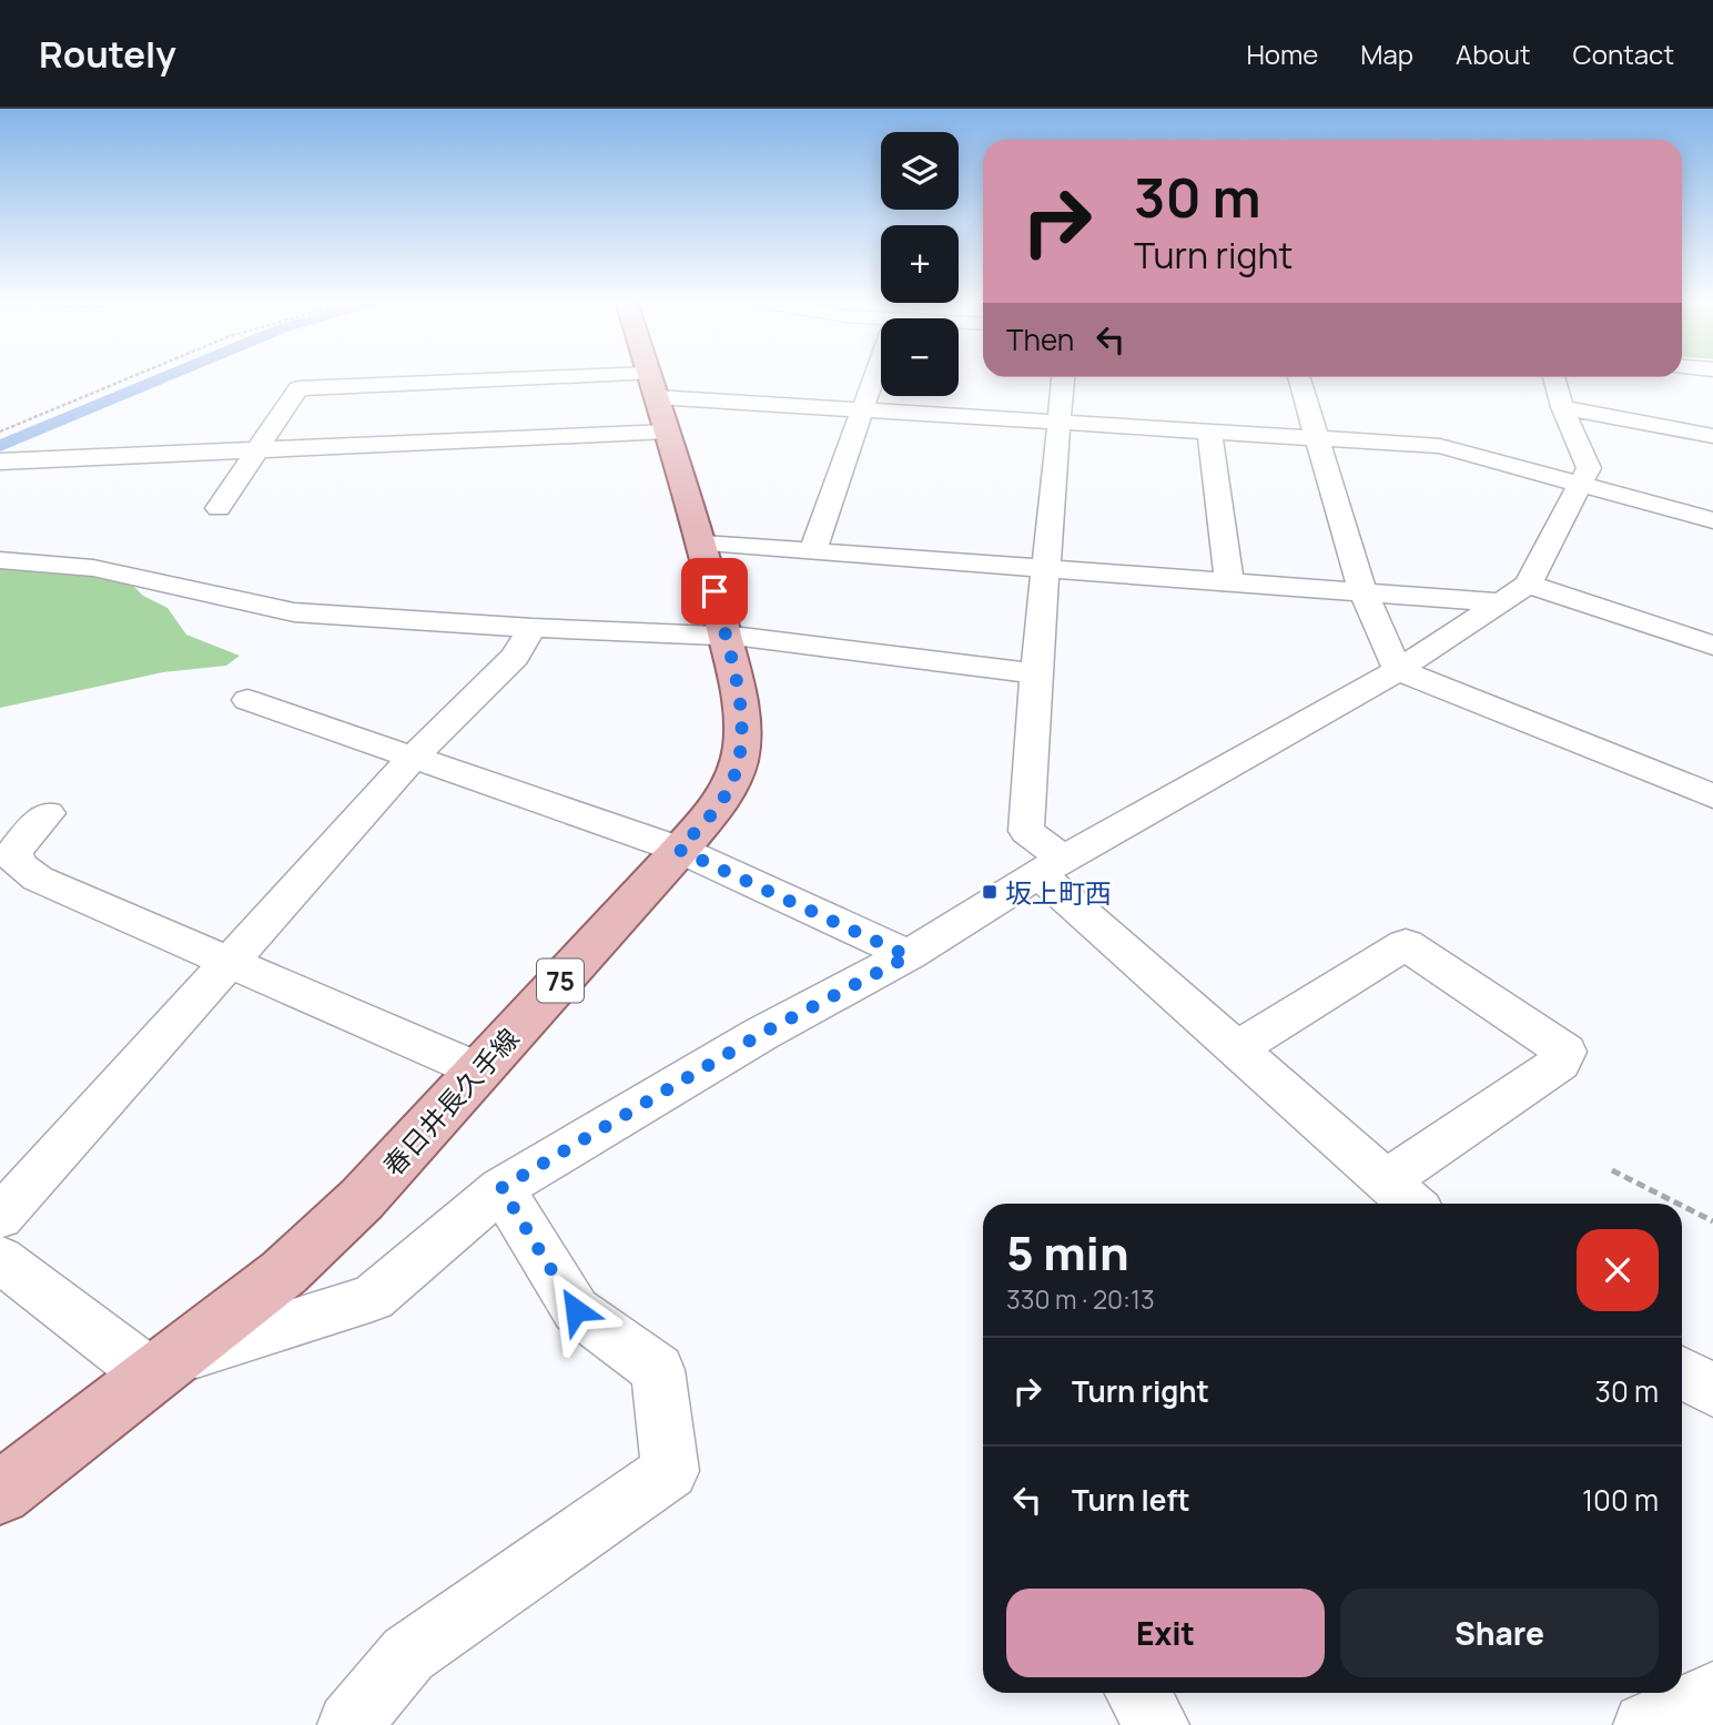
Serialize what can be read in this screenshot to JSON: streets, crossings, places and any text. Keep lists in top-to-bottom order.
{
  "streets": {
    "main road": ["75", "春日井長久手線"]
  },
  "places": {
    "transit": ["坂上町西"]
  },
  "page": {
    "header": "Routely",
    "nav": [
      "Home",
      "Map",
      "About",
      "Contact"
    ],
    "map_buttons": ["+", "−"],
    "turn": ["30 m", "Turn right"],
    "then": "Then",
    "heading": ["5 min", "330 m · 20:13"],
    "list": [
      {
        "name": "Turn right",
        "value": "30 m"
      },
      {
        "name": "Turn left",
        "value": "100 m"
      }
    ],
    "buttons": ["Exit", "Share"]
  }
}
